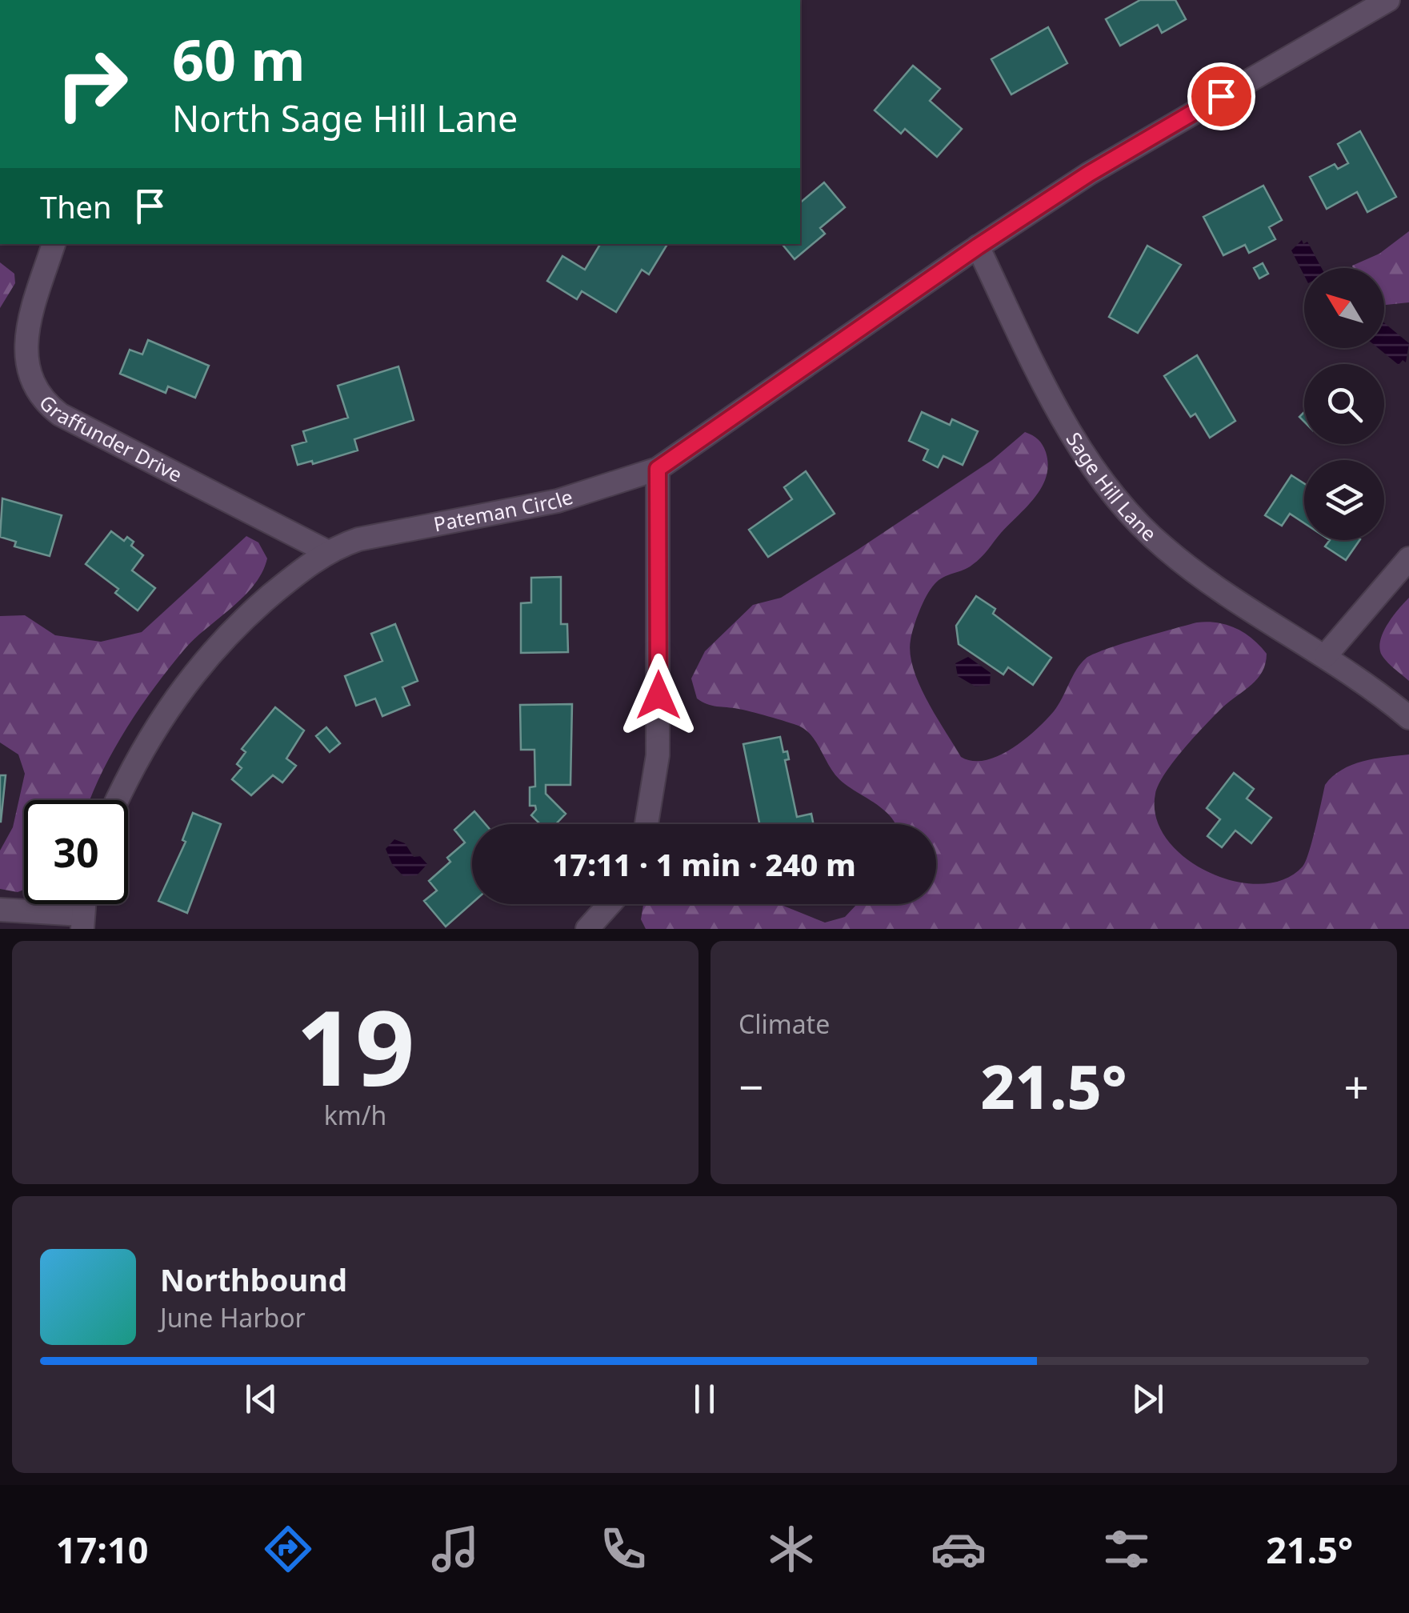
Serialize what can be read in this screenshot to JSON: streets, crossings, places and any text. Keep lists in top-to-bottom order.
{
  "streets": {
    "street": ["Graffunder Drive", "Sage Hill Lane", "Pateman Circle"]
  },
  "crossings": [
    ["Graffunder Drive", "Pateman Circle"],
    ["Sage Hill Lane", "Pateman Circle"]
  ],
  "north": "top left",
  "page": {
    "turn": ["60 m", "North Sage Hill Lane"],
    "then": "Then",
    "limit": "30",
    "trip": "17:11 · 1 min · 240 m",
    "tile": [
      ["19", "km/h"],
      "Climate"
    ],
    "heat": ["−", "21.5°", "+"],
    "song": ["Northbound", "June Harbor"],
    "tabs": ["17:10", "21.5°"]
  }
}
